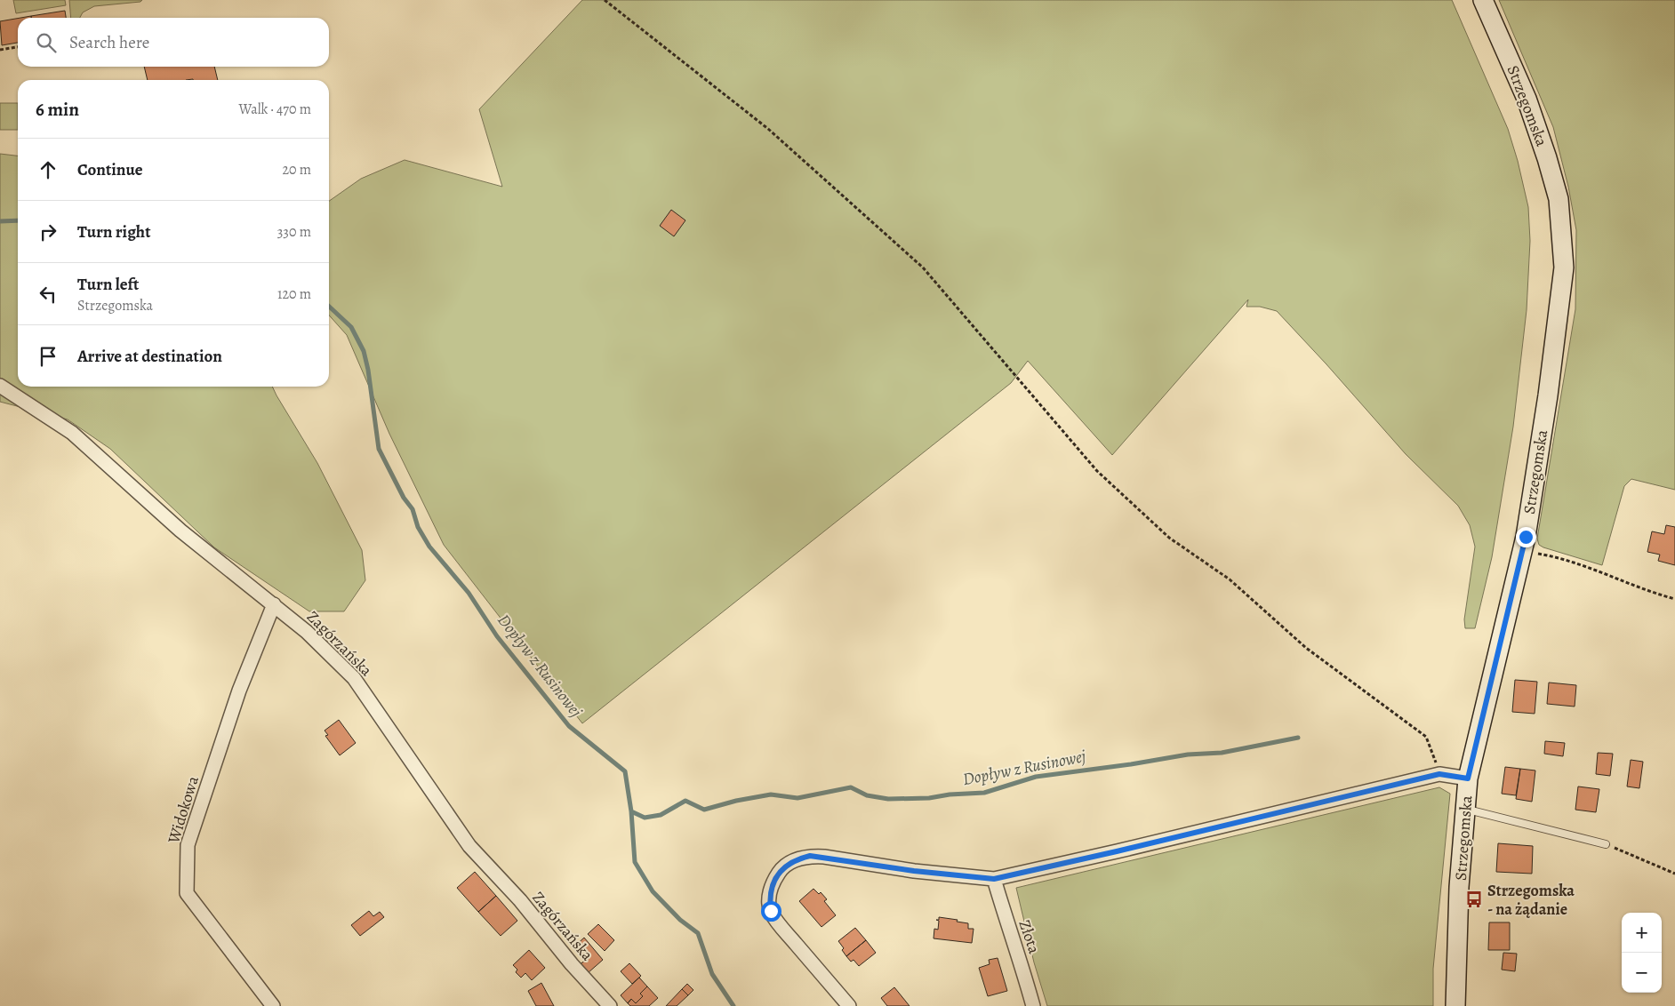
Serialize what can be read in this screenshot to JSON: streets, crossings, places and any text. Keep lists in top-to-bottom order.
{
  "streets": {
    "main road": ["Strzegomska"],
    "street": ["Zagórzańska", "Widokowa", "Złota"]
  },
  "crossings": [
    ["Zagórzańska", "Widokowa"]
  ],
  "water": ["Dopływ z Rusinowej"],
  "places": {
    "bus stop": ["Strzegomska - na żądanie"]
  },
  "page": {
    "search": "Search here",
    "heading": ["6 min", "Walk · 470 m"],
    "list": [
      ["Continue", "20 m"],
      ["Turn right", "330 m"],
      ["Turn left", "Strzegomska", "120 m"],
      "Arrive at destination"
    ],
    "map_buttons": ["+", "−"]
  }
}
